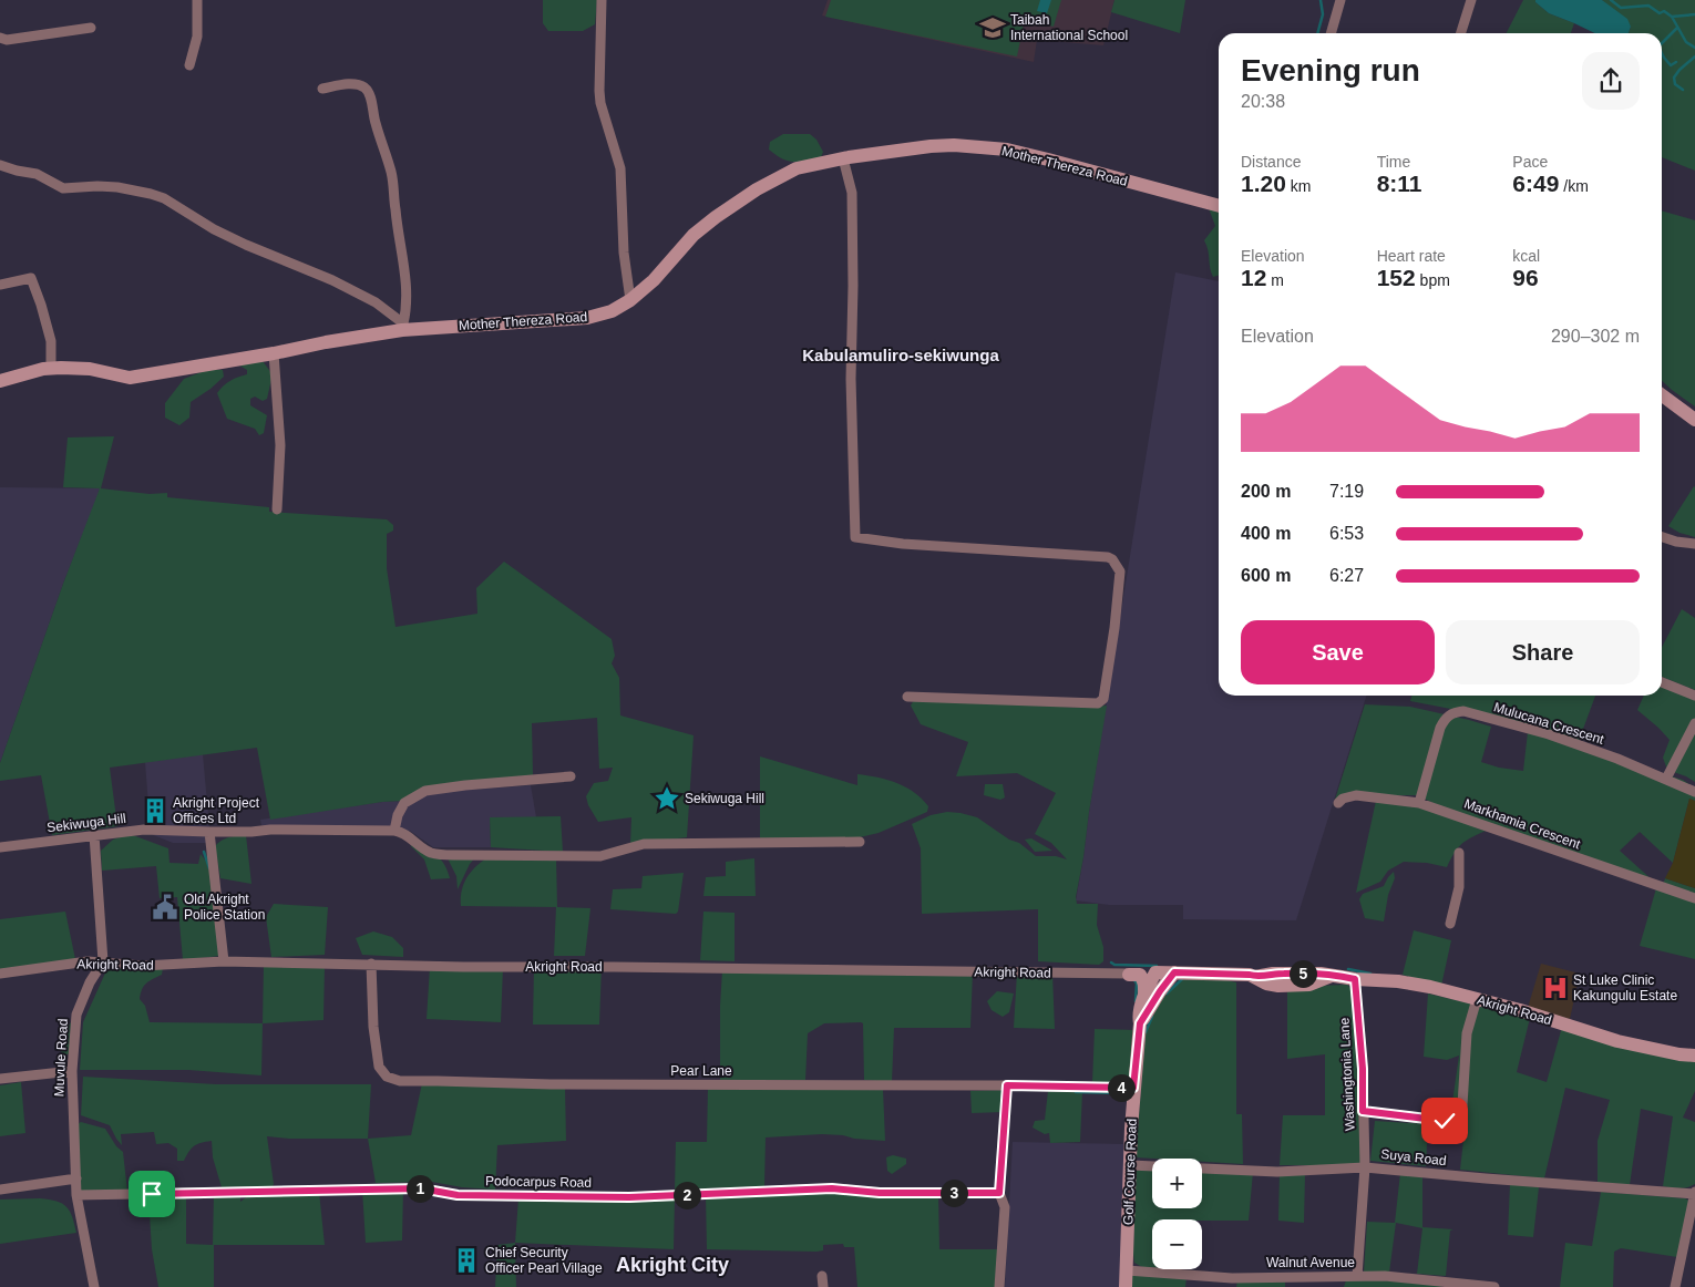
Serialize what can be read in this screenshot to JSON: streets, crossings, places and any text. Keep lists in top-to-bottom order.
{
  "streets": {
    "street": [
      "Mother Thereza Road",
      "Mulucana Crescent",
      "Sekiwuga Hill",
      "Markhamia Crescent",
      "Akright Road",
      "Muvule Road",
      "Pear Lane",
      "Washingtonia Lane",
      "Suya Road",
      "Golf Course Road",
      "Podocarpus Road",
      "Walnut Avenue"
    ]
  },
  "crossings": [
    ["Mulucana Crescent", "Markhamia Crescent"],
    ["Akright Road", "Muvule Road"],
    ["Akright Road", "Pear Lane"],
    ["Akright Road", "Washingtonia Lane"],
    ["Akright Road", "Golf Course Road"],
    ["Muvule Road", "Podocarpus Road"],
    ["Pear Lane", "Golf Course Road"],
    ["Washingtonia Lane", "Suya Road"],
    ["Washingtonia Lane", "Walnut Avenue"],
    ["Suya Road", "Golf Course Road"],
    ["Golf Course Road", "Walnut Avenue"]
  ],
  "districts": ["Kabulamuliro-sekiwunga", "Akright City"],
  "places": {
    "school or university": ["Taibah International School"],
    "place": ["Sekiwuga Hill"],
    "building": ["Akright Project Offices Ltd", "Chief Security Officer Pearl Village"],
    "public building": ["Old Akright Police Station"],
    "hospital": ["St Luke Clinic Kakungulu Estate"]
  },
  "page": {
    "heading": ["Evening run", "20:38"],
    "stats": [
      ["Distance", "1.20 km"],
      ["Time", "8:11"],
      ["Pace", "6:49 /km"],
      ["Elevation", "12 m"],
      ["Heart rate", "152 bpm"],
      ["kcal", "96"]
    ],
    "chart": ["Elevation", "290–302 m"],
    "list": [
      {
        "name": "200 m",
        "note": "7:19"
      },
      {
        "name": "400 m",
        "note": "6:53"
      },
      {
        "name": "600 m",
        "note": "6:27"
      }
    ],
    "buttons": ["Save", "Share"],
    "pins": [
      "5",
      "4",
      "1",
      "3",
      "2"
    ],
    "map_buttons": ["+", "−"]
  }
}
